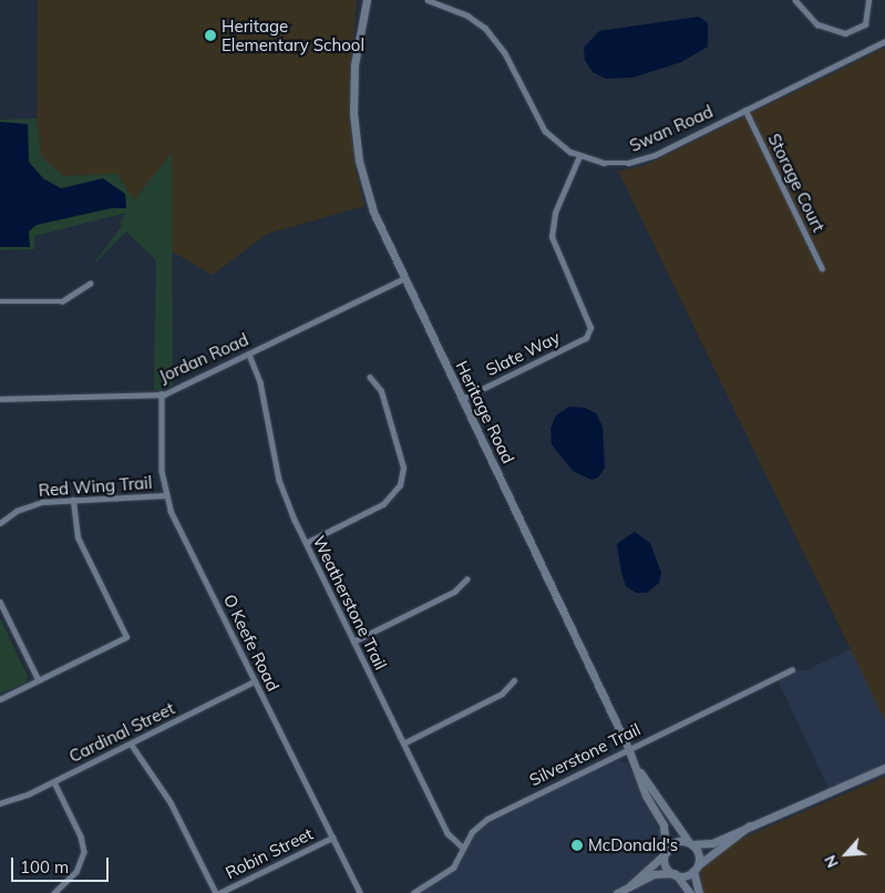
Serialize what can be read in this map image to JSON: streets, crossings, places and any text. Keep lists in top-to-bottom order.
{
  "streets": {
    "main road": ["Heritage Road"],
    "street": [
      "Swan Road",
      "Storage Court",
      "Slate Way",
      "Jordan Road",
      "Red Wing Trail",
      "Weatherstone Trail",
      "O Keefe Road",
      "Cardinal Street",
      "Silverstone Trail",
      "Robin Street"
    ]
  },
  "crossings": [
    ["Swan Road", "Storage Court"],
    ["Swan Road", "Slate Way"],
    ["Slate Way", "Heritage Road"],
    ["Jordan Road", "Heritage Road"],
    ["Jordan Road", "Weatherstone Trail"],
    ["Jordan Road", "O Keefe Road"],
    ["Heritage Road", "Silverstone Trail"],
    ["Red Wing Trail", "O Keefe Road"],
    ["Weatherstone Trail", "Silverstone Trail"],
    ["O Keefe Road", "Cardinal Street"],
    ["O Keefe Road", "Robin Street"]
  ],
  "places": ["Heritage Elementary School", "McDonald's"],
  "scale_bar": "100 m",
  "north": "bottom left"
}
